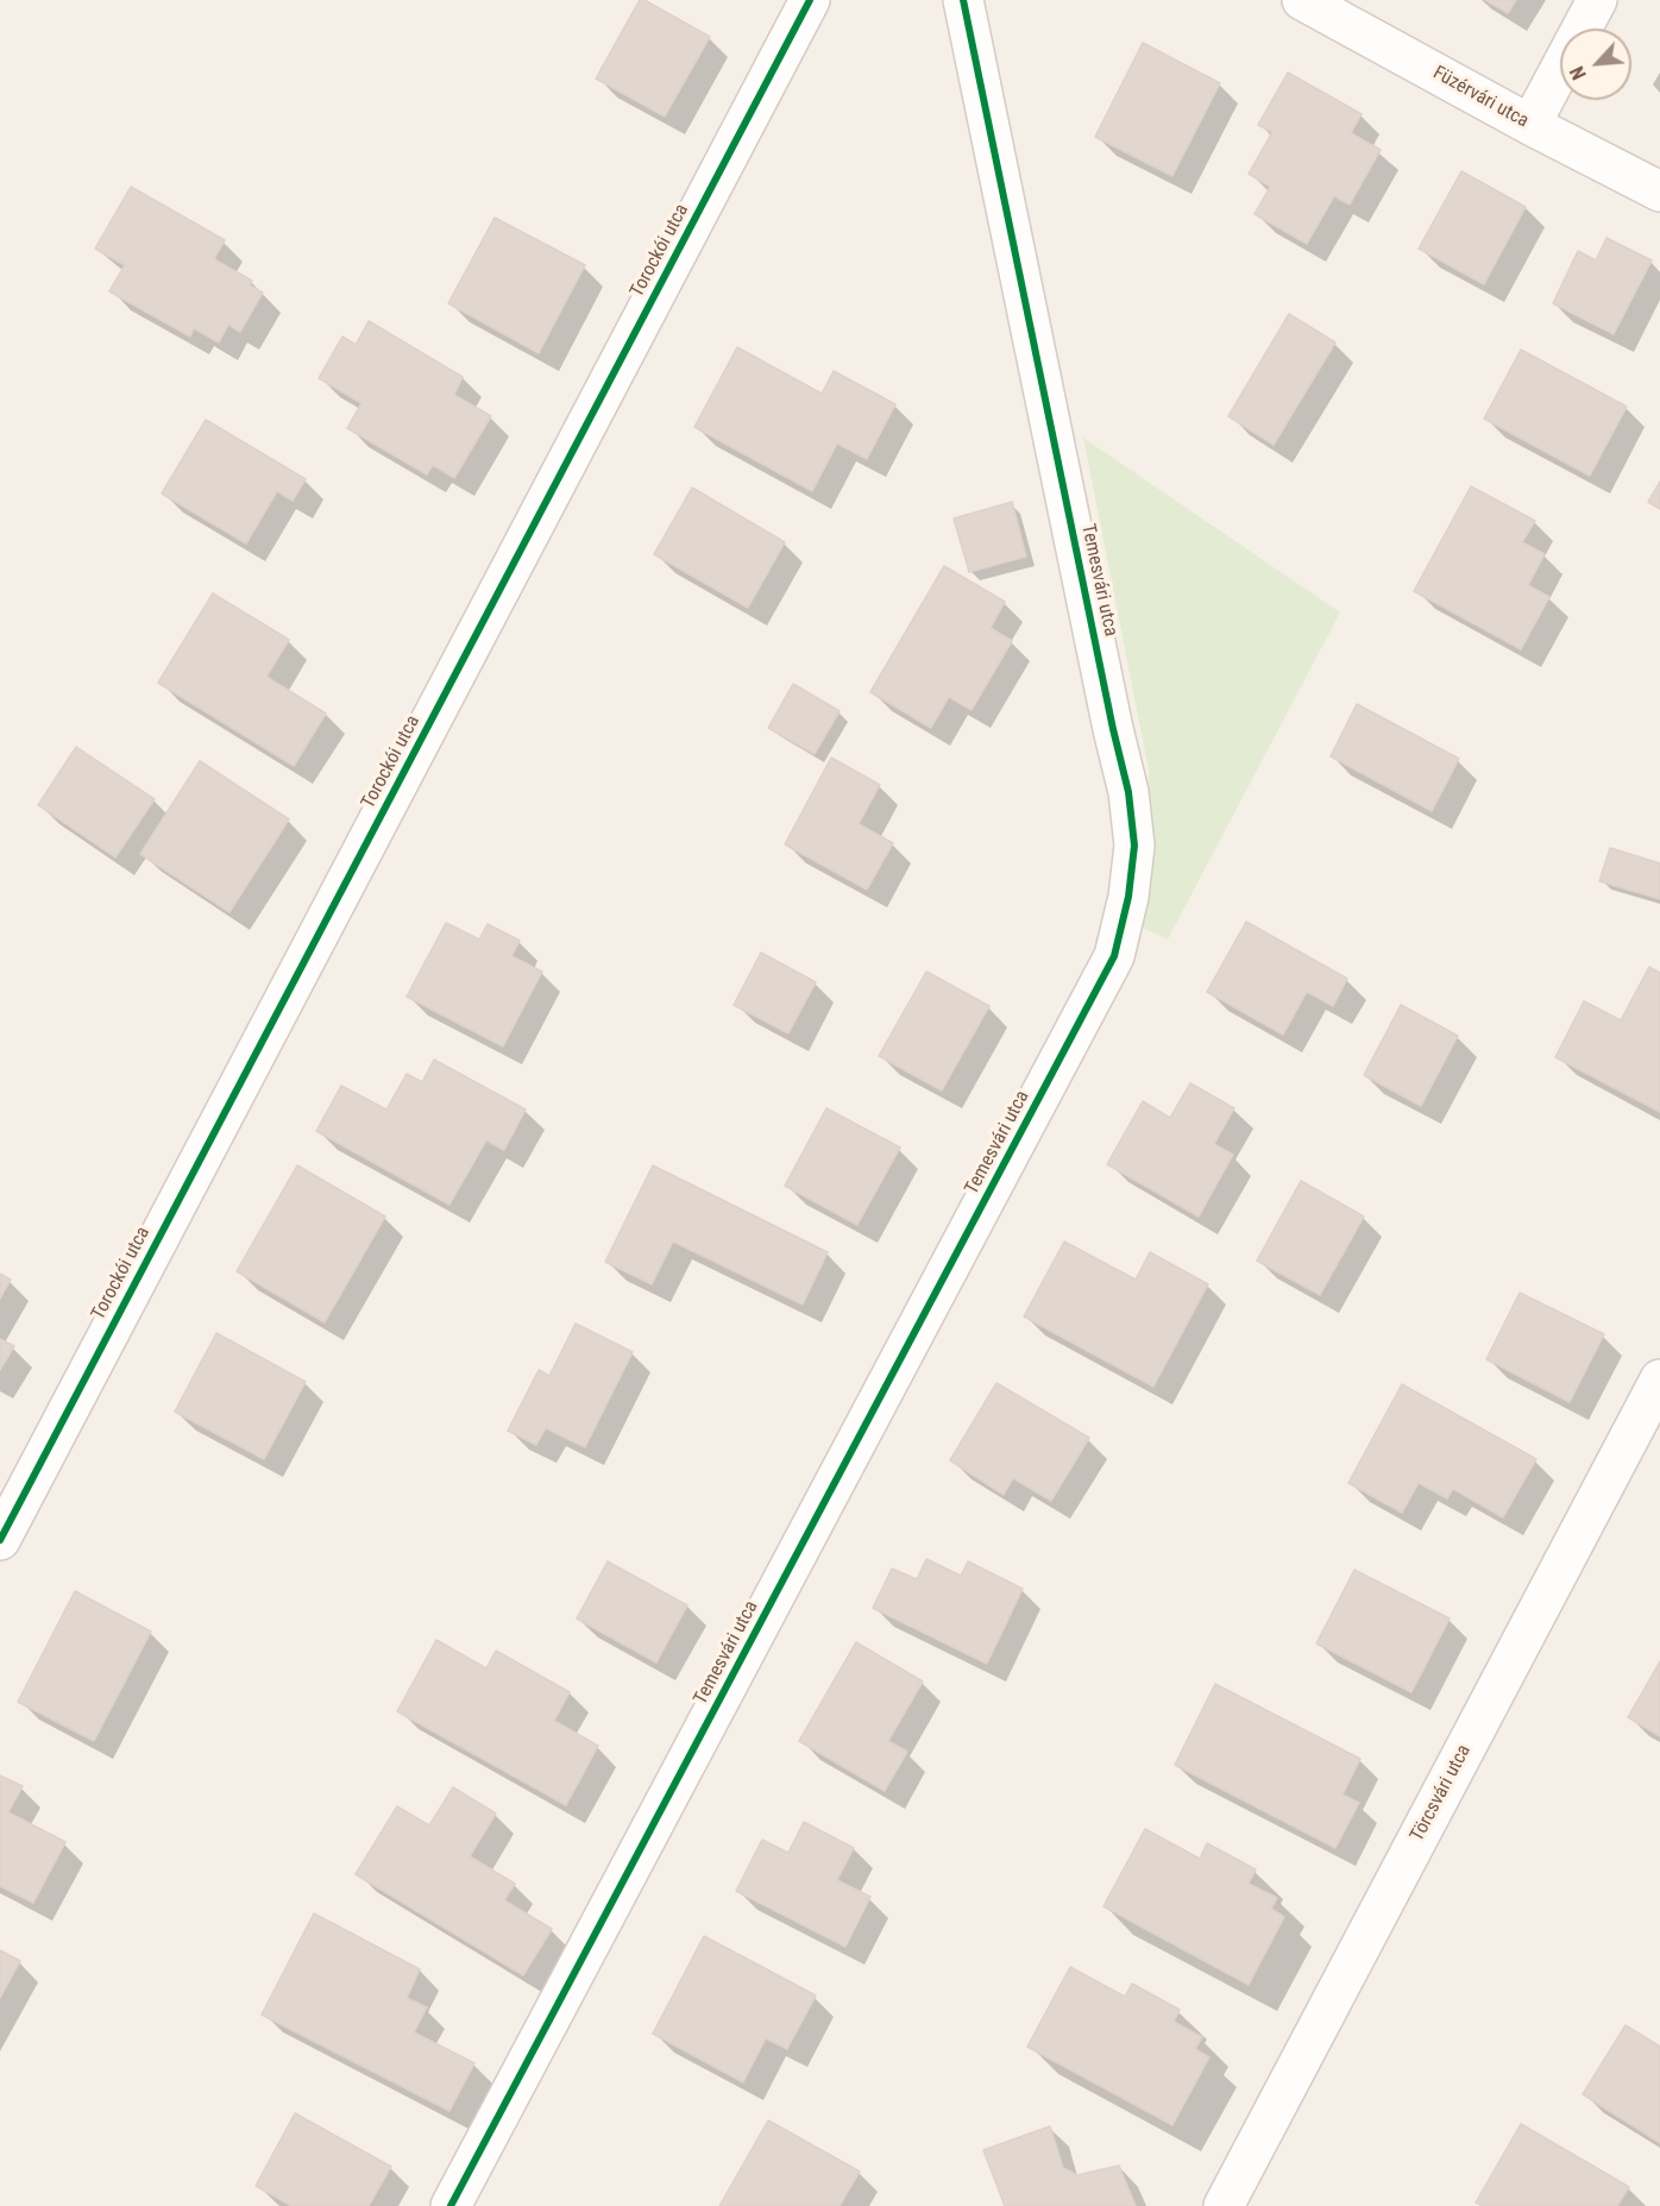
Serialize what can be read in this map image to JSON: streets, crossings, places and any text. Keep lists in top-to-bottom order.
{
  "streets": {
    "street": [
      "Füzérvári utca",
      "Torockói utca",
      "Temesvári utca",
      "Törcsvári utca"
    ]
  },
  "north": "bottom left"
}
